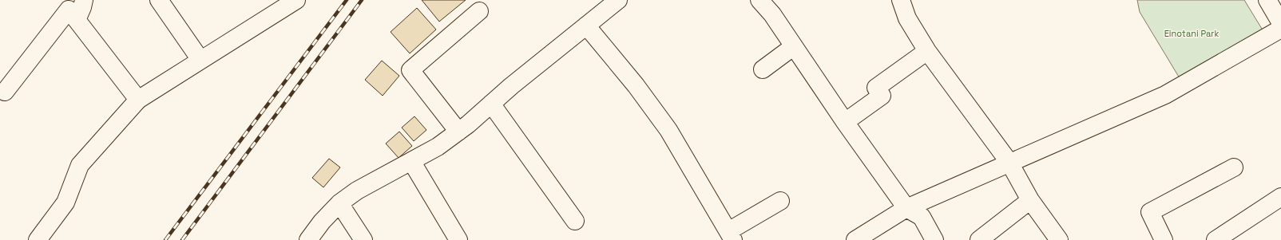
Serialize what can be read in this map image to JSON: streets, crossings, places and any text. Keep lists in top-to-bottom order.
{
  "parks": ["Einotani Park"]
}
